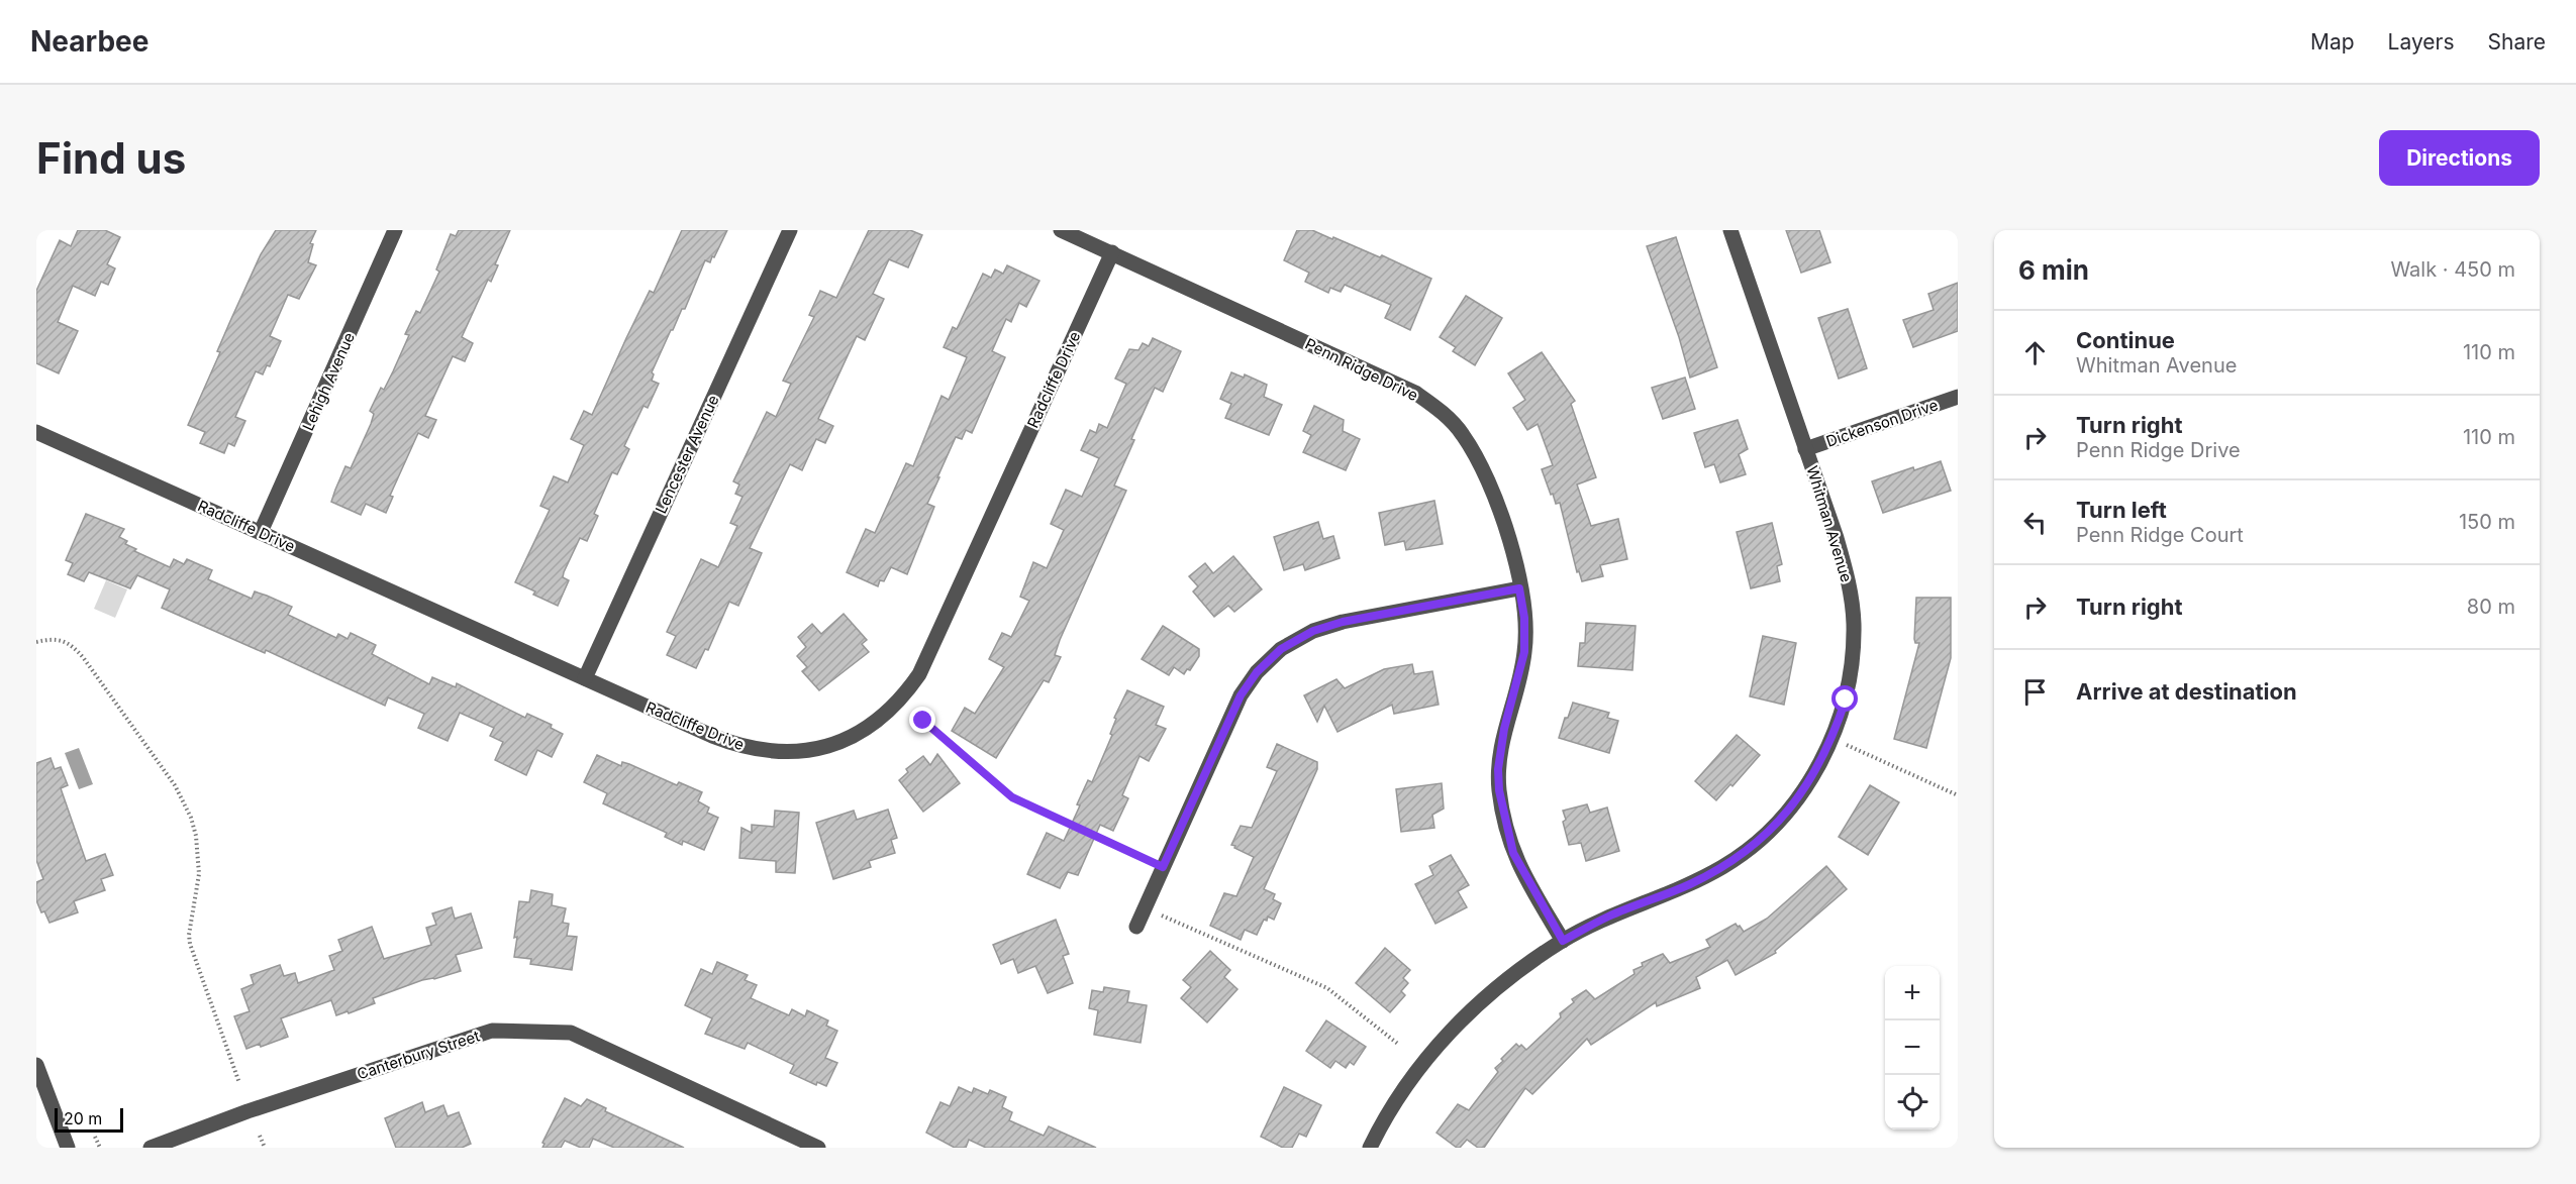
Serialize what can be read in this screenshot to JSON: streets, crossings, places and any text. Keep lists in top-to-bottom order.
{
  "streets": {
    "street": [
      "Penn Ridge Drive",
      "Radcliffe Drive",
      "Lehigh Avenue",
      "Dickenson Drive",
      "Lencester Avenue",
      "Whitman Avenue",
      "Canterbury Street"
    ]
  },
  "crossings": [
    ["Penn Ridge Drive", "Radcliffe Drive"],
    ["Penn Ridge Drive", "Whitman Avenue"],
    ["Radcliffe Drive", "Lehigh Avenue"],
    ["Radcliffe Drive", "Lencester Avenue"],
    ["Dickenson Drive", "Whitman Avenue"]
  ],
  "scale_bar": "20 m",
  "page": {
    "header": "Nearbee",
    "nav": ["Map", "Layers", "Share"],
    "buttons": "Directions",
    "title": "Find us",
    "heading": ["6 min", "Walk · 450 m"],
    "list": [
      ["Continue", "Whitman Avenue", "110 m"],
      ["Turn right", "Penn Ridge Drive", "110 m"],
      ["Turn left", "Penn Ridge Court", "150 m"],
      ["Turn right", "80 m"],
      "Arrive at destination"
    ],
    "map_buttons": ["+", "−"],
    "scale": "20 m"
  }
}
